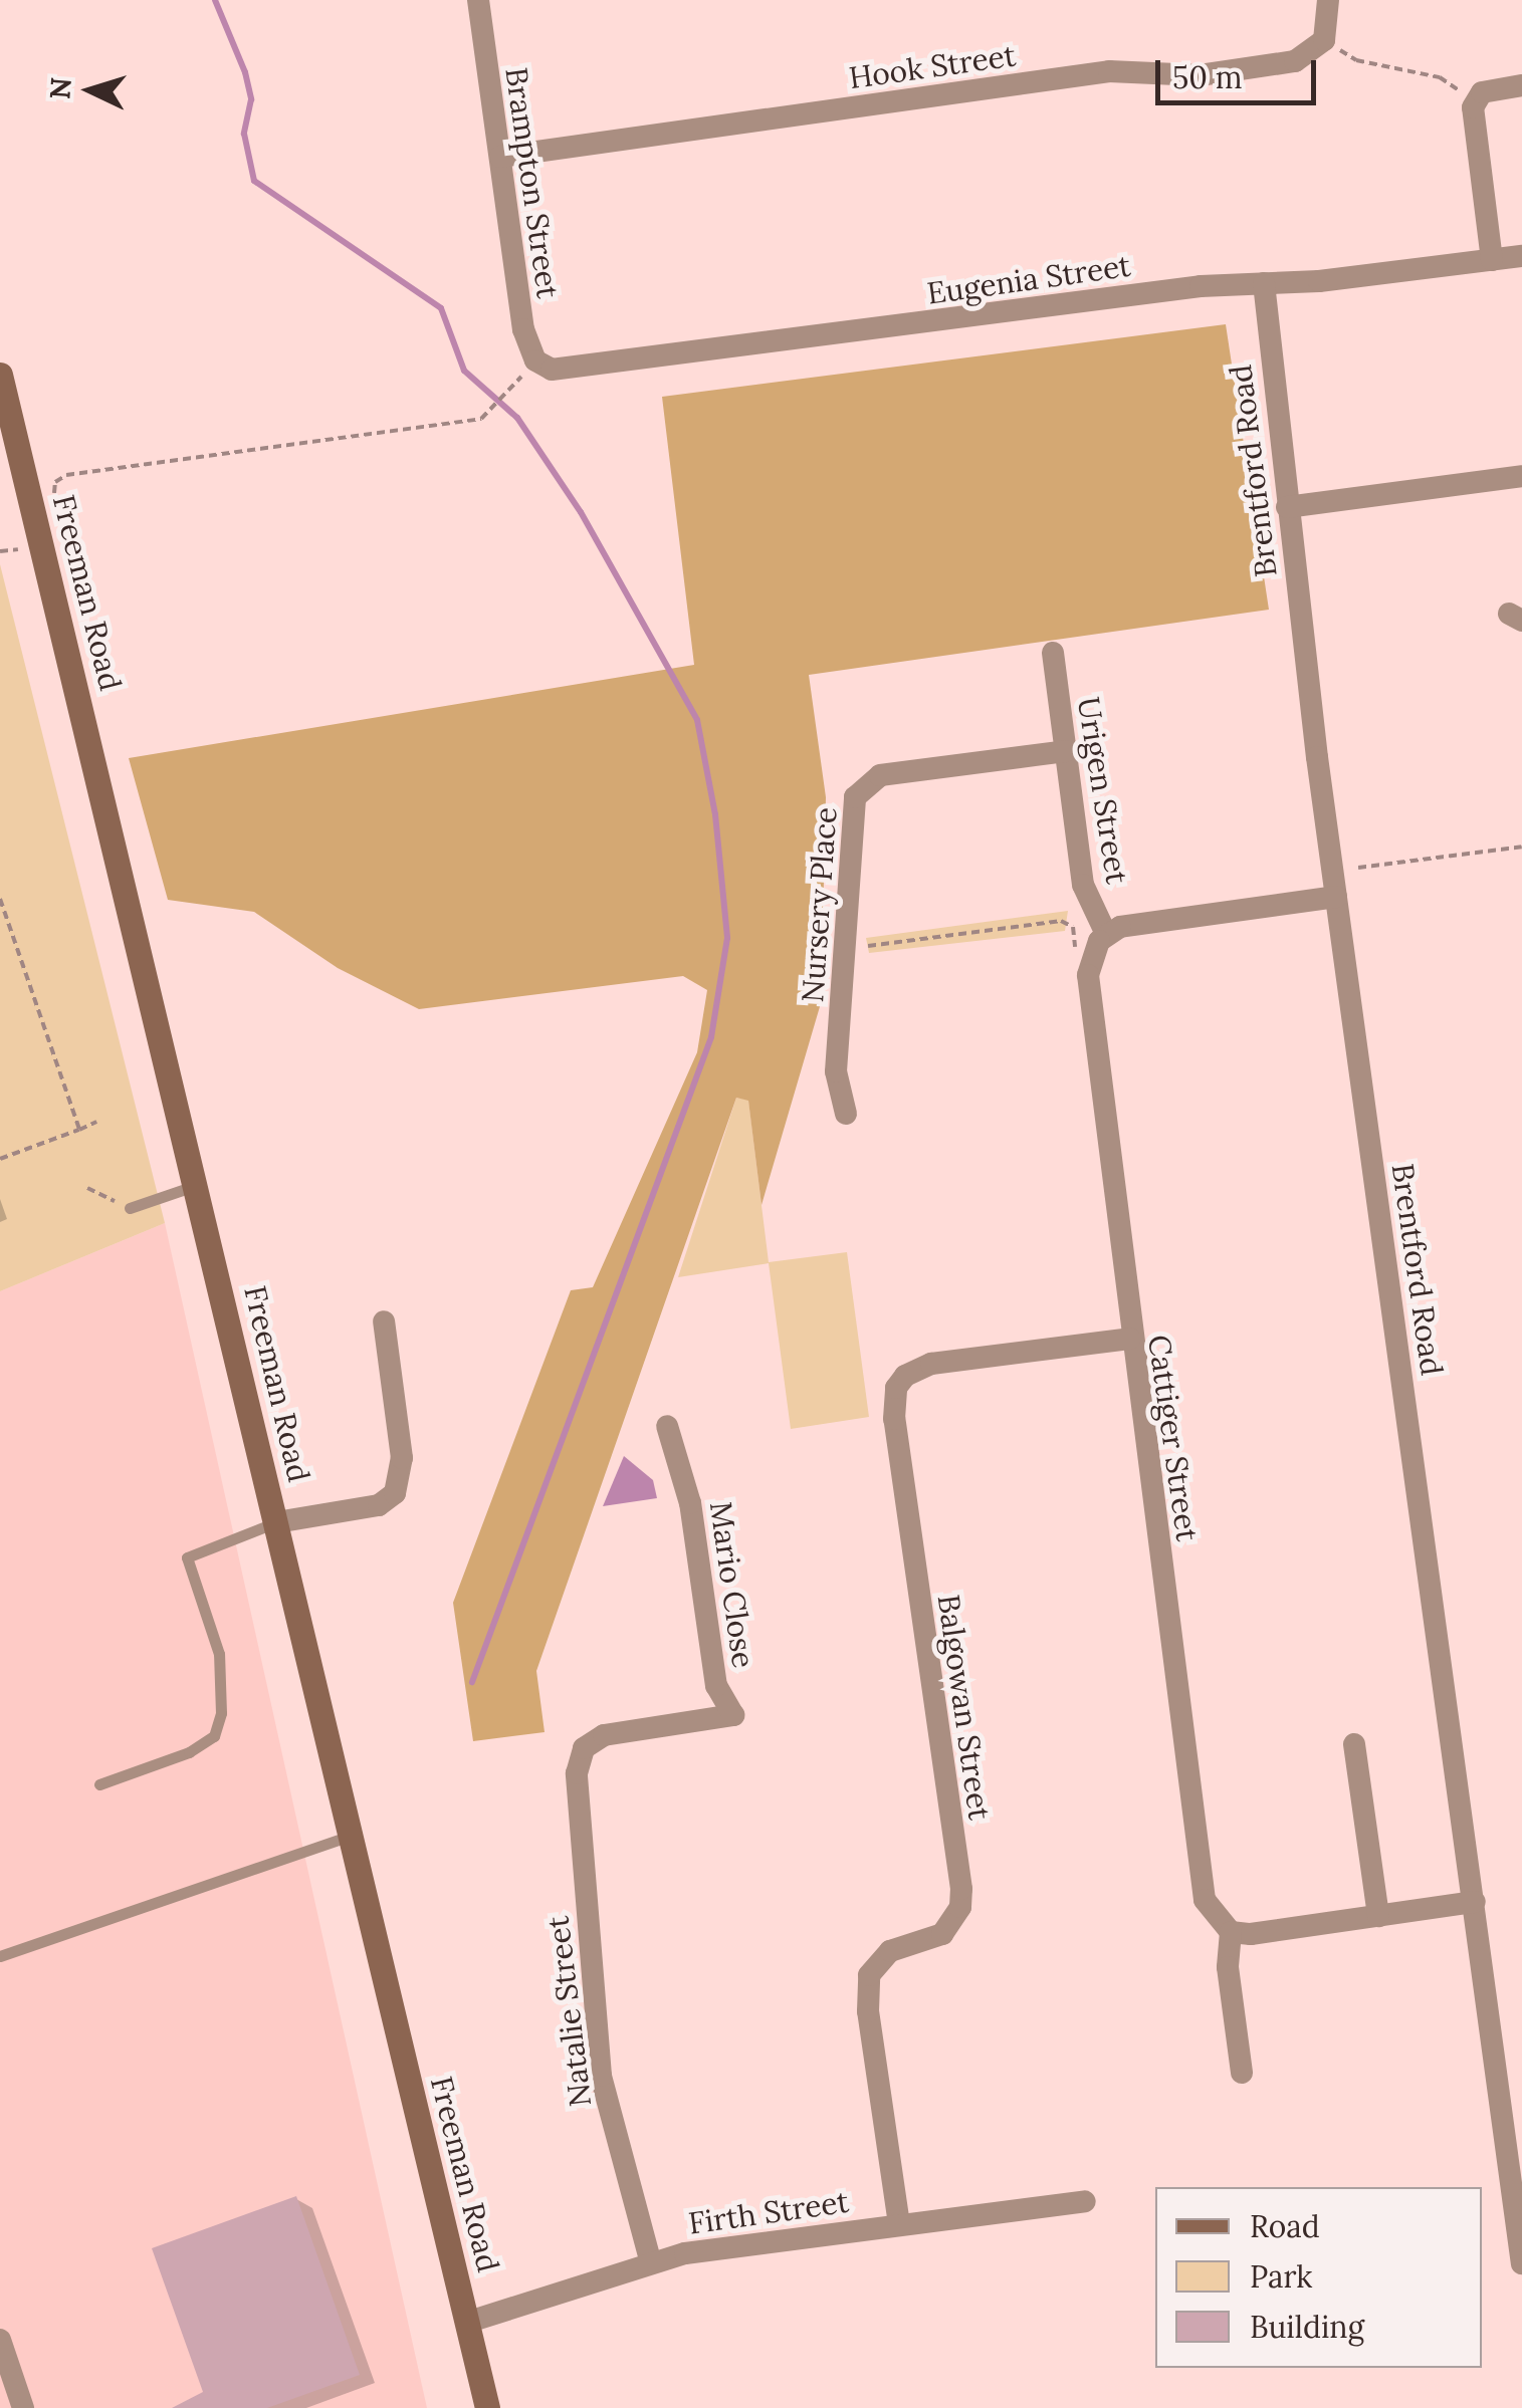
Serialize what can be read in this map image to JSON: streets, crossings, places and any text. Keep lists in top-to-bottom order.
{
  "streets": {
    "street": [
      "Hook Street",
      "Brampton Street",
      "Eugenia Street",
      "Brentford Road",
      "Freeman Road",
      "Urigen Street",
      "Nursery Place",
      "Cattiger Street",
      "Mario Close",
      "Balgowan Street",
      "Natalie Street",
      "Firth Street"
    ]
  },
  "crossings": [
    ["Hook Street", "Brampton Street"],
    ["Brampton Street", "Eugenia Street"],
    ["Eugenia Street", "Brentford Road"],
    ["Freeman Road", "Firth Street"],
    ["Urigen Street", "Nursery Place"],
    ["Cattiger Street", "Balgowan Street"],
    ["Mario Close", "Natalie Street"],
    ["Balgowan Street", "Firth Street"],
    ["Natalie Street", "Firth Street"]
  ],
  "legend": ["Road", "Park", "Building"],
  "scale_bar": "50 m",
  "north": "left"
}
